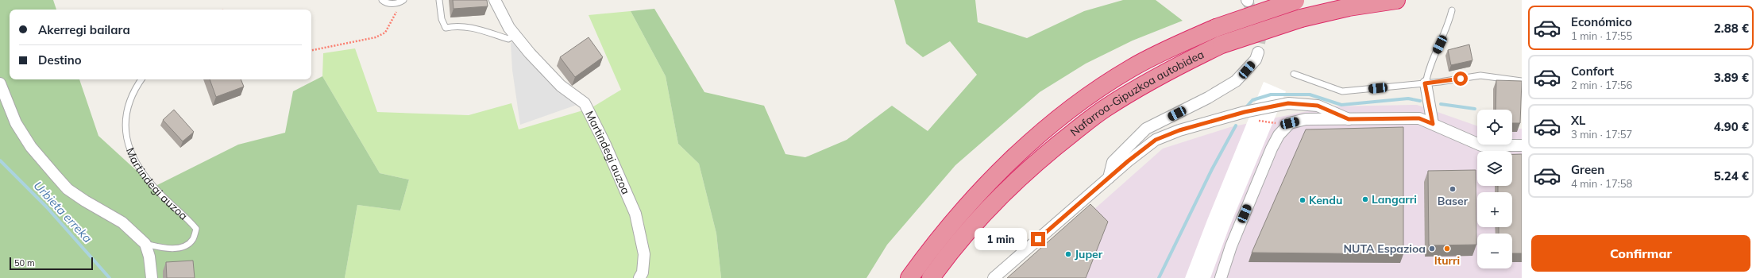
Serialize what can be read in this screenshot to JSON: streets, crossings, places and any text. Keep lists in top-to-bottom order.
{
  "streets": {
    "highway": ["Nafarroa-Gipuzkoa autobidea"],
    "street": ["Martindegi auzoa"]
  },
  "water": ["Urbieta erreka"],
  "places": [
    "Baser",
    "Langarri",
    "Kendu",
    "NUTA Espazioa",
    "Iturri",
    "Juper"
  ],
  "scale_bar": "50 m",
  "page": {
    "list": [
      {
        "name": "Económico",
        "note": "1 min · 17:55",
        "value": "2.88 €"
      },
      {
        "name": "Confort",
        "note": "2 min · 17:56",
        "value": "3.89 €"
      },
      {
        "name": "XL",
        "note": "3 min · 17:57",
        "value": "4.90 €"
      },
      {
        "name": "Green",
        "note": "4 min · 17:58",
        "value": "5.24 €"
      }
    ],
    "banner": ["Akerregi bailara", "Destino"],
    "map_buttons": ["+", "−"],
    "bubble": "1 min",
    "buttons": "Confirmar",
    "scale": "50 m"
  }
}
